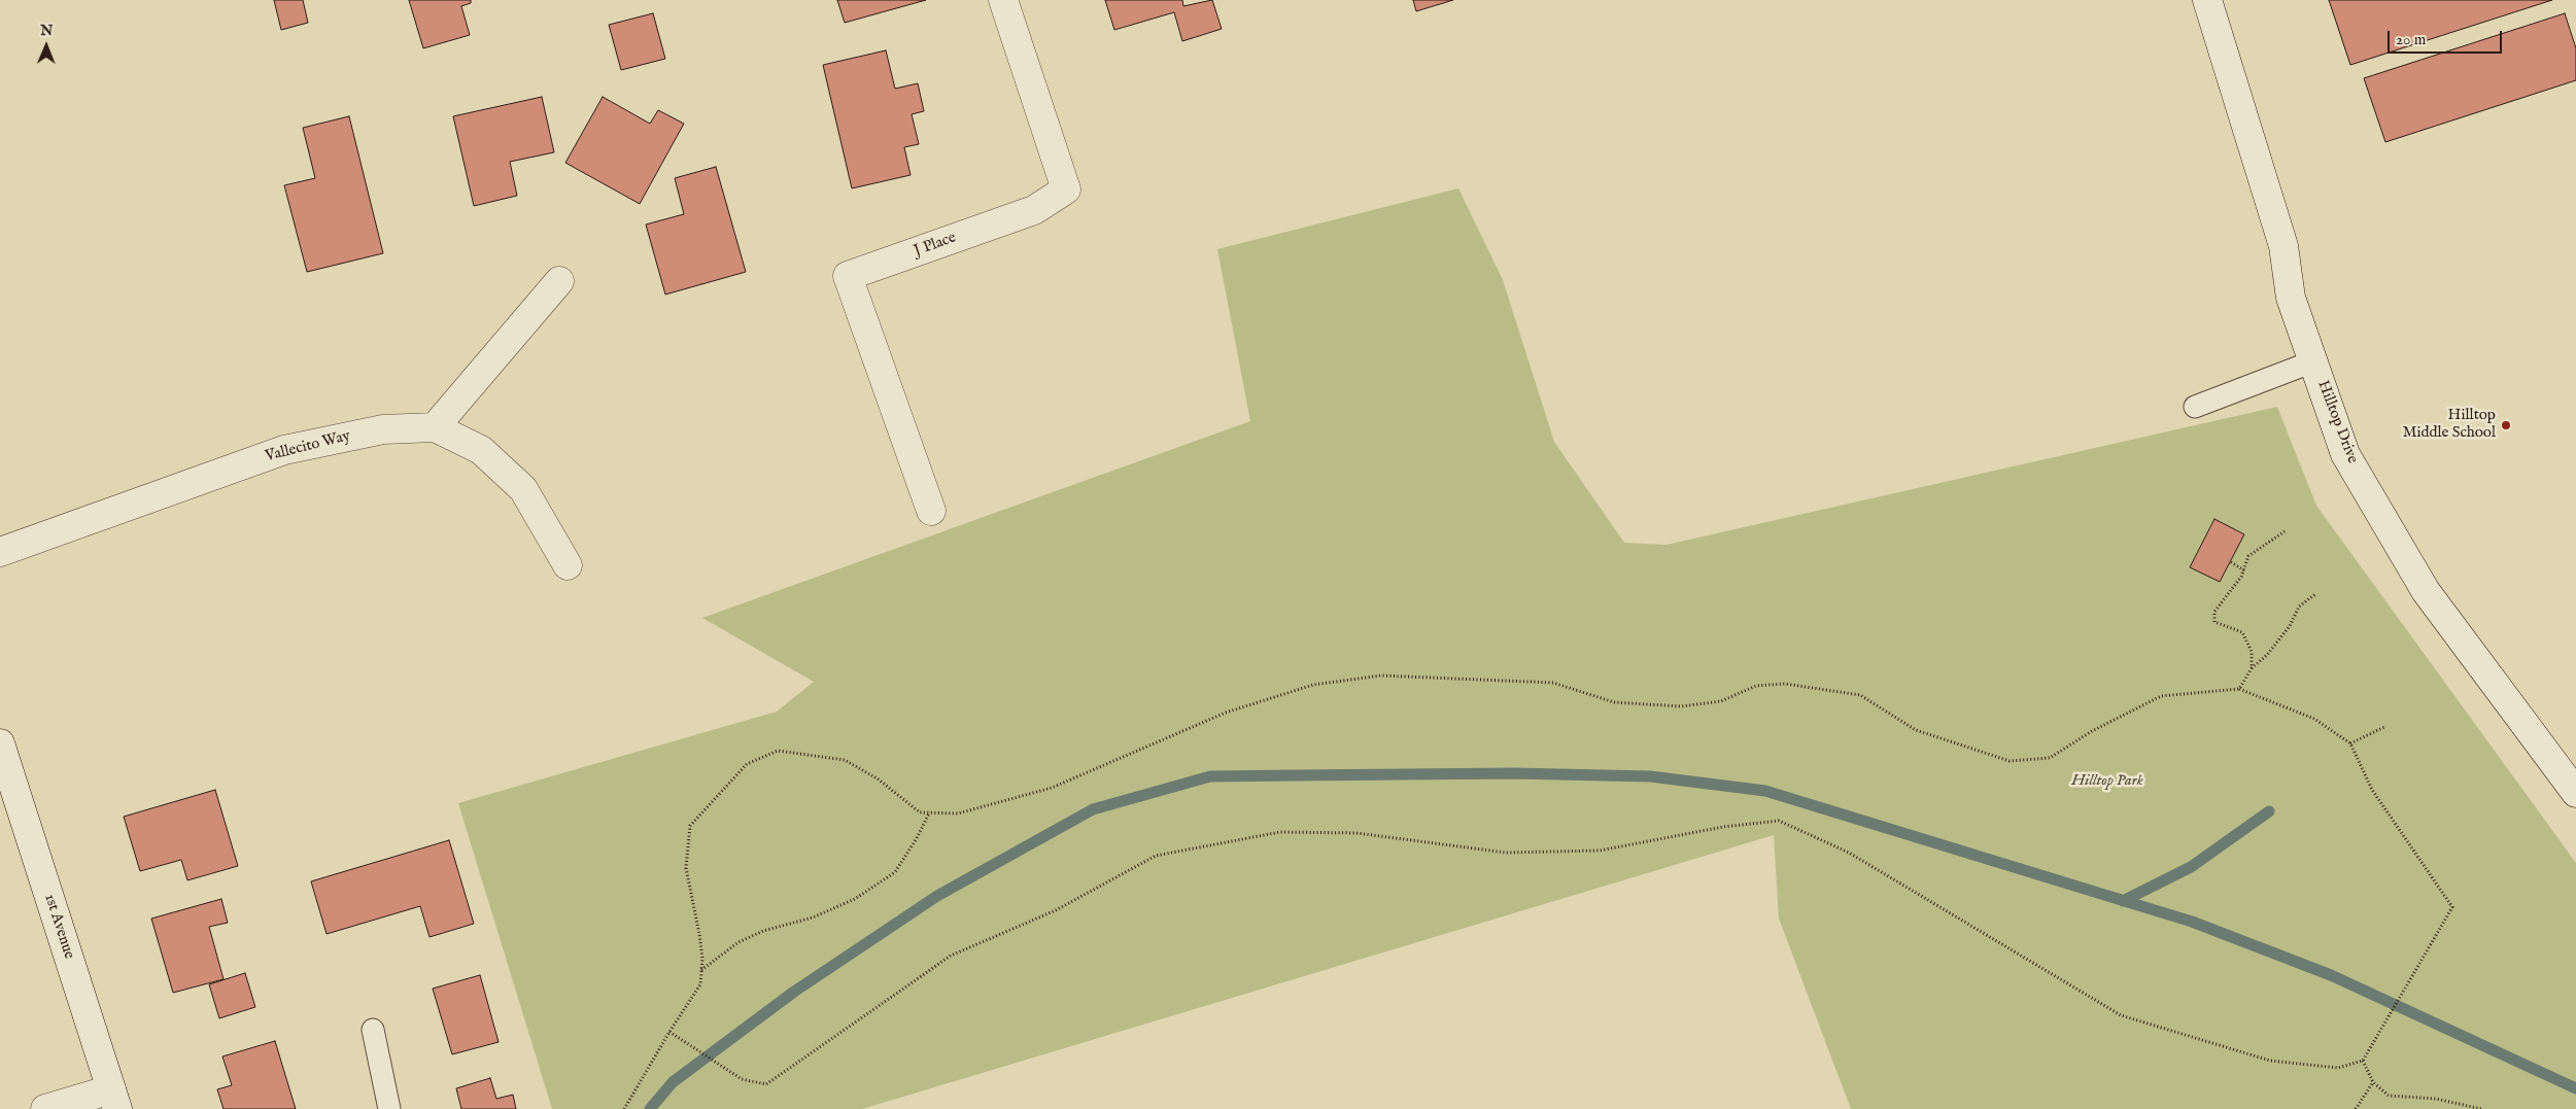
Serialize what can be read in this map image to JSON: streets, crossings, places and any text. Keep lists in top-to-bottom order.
{
  "streets": {
    "street": [
      "J Place",
      "Hilltop Drive",
      "Vallecito Way",
      "1st Avenue"
    ]
  },
  "parks": ["Hilltop Park"],
  "places": ["Hilltop Middle School"],
  "scale_bar": "20 m",
  "north": "top"
}
